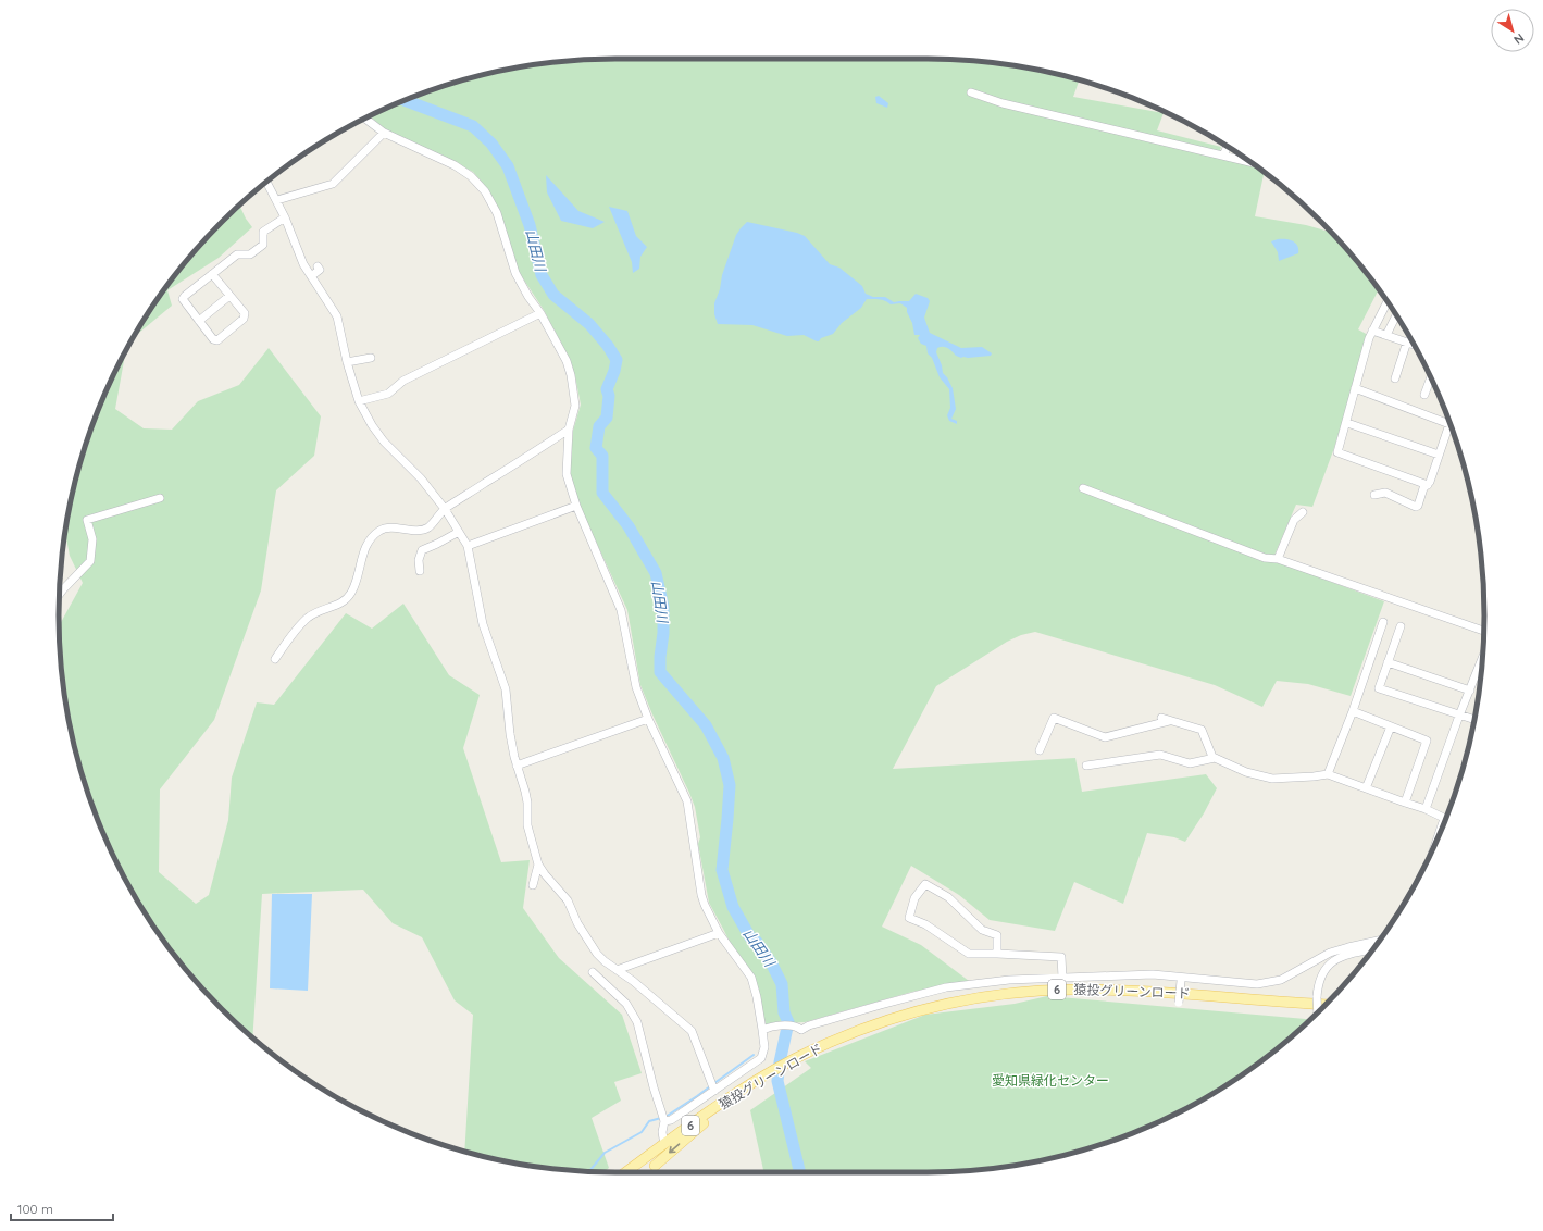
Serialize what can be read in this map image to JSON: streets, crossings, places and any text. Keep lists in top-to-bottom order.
{
  "streets": {
    "main road": ["6", "猿投グリーンロード"]
  },
  "water": ["山田川"],
  "parks": ["愛知県緑化センター"],
  "scale_bar": "100 m",
  "north": "bottom right"
}
